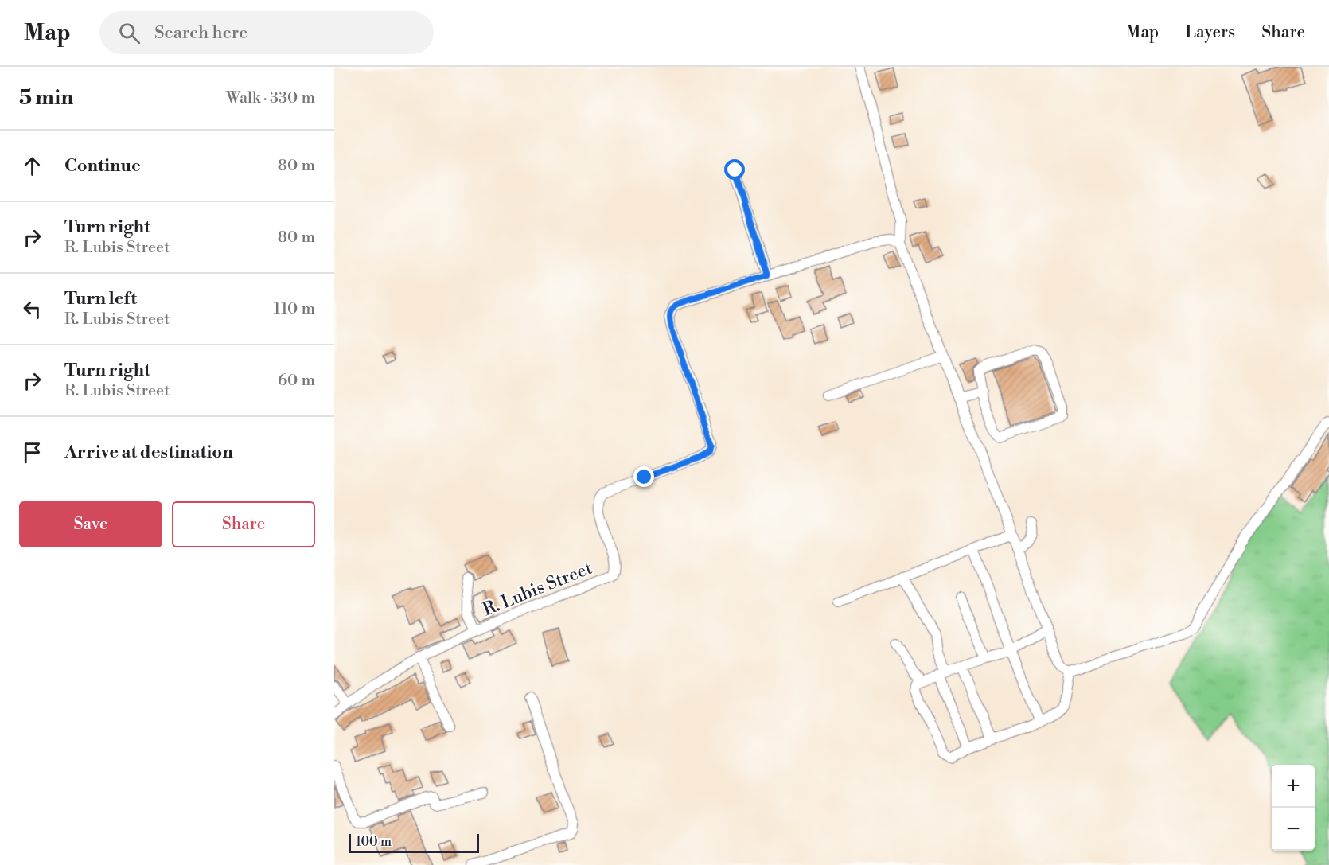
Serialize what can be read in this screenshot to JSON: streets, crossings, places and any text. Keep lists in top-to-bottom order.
{
  "streets": {
    "street": ["R. Lubis Street"]
  },
  "scale_bar": "100 m",
  "page": {
    "header": "Map",
    "search": "Search here",
    "nav": ["Map", "Layers", "Share"],
    "heading": ["5 min", "Walk · 330 m"],
    "list": [
      ["Continue", "80 m"],
      ["Turn right", "R. Lubis Street", "80 m"],
      ["Turn left", "R. Lubis Street", "110 m"],
      ["Turn right", "R. Lubis Street", "60 m"],
      "Arrive at destination"
    ],
    "buttons": ["Save", "Share"],
    "map_buttons": ["+", "−"],
    "scale": "100 m"
  }
}
